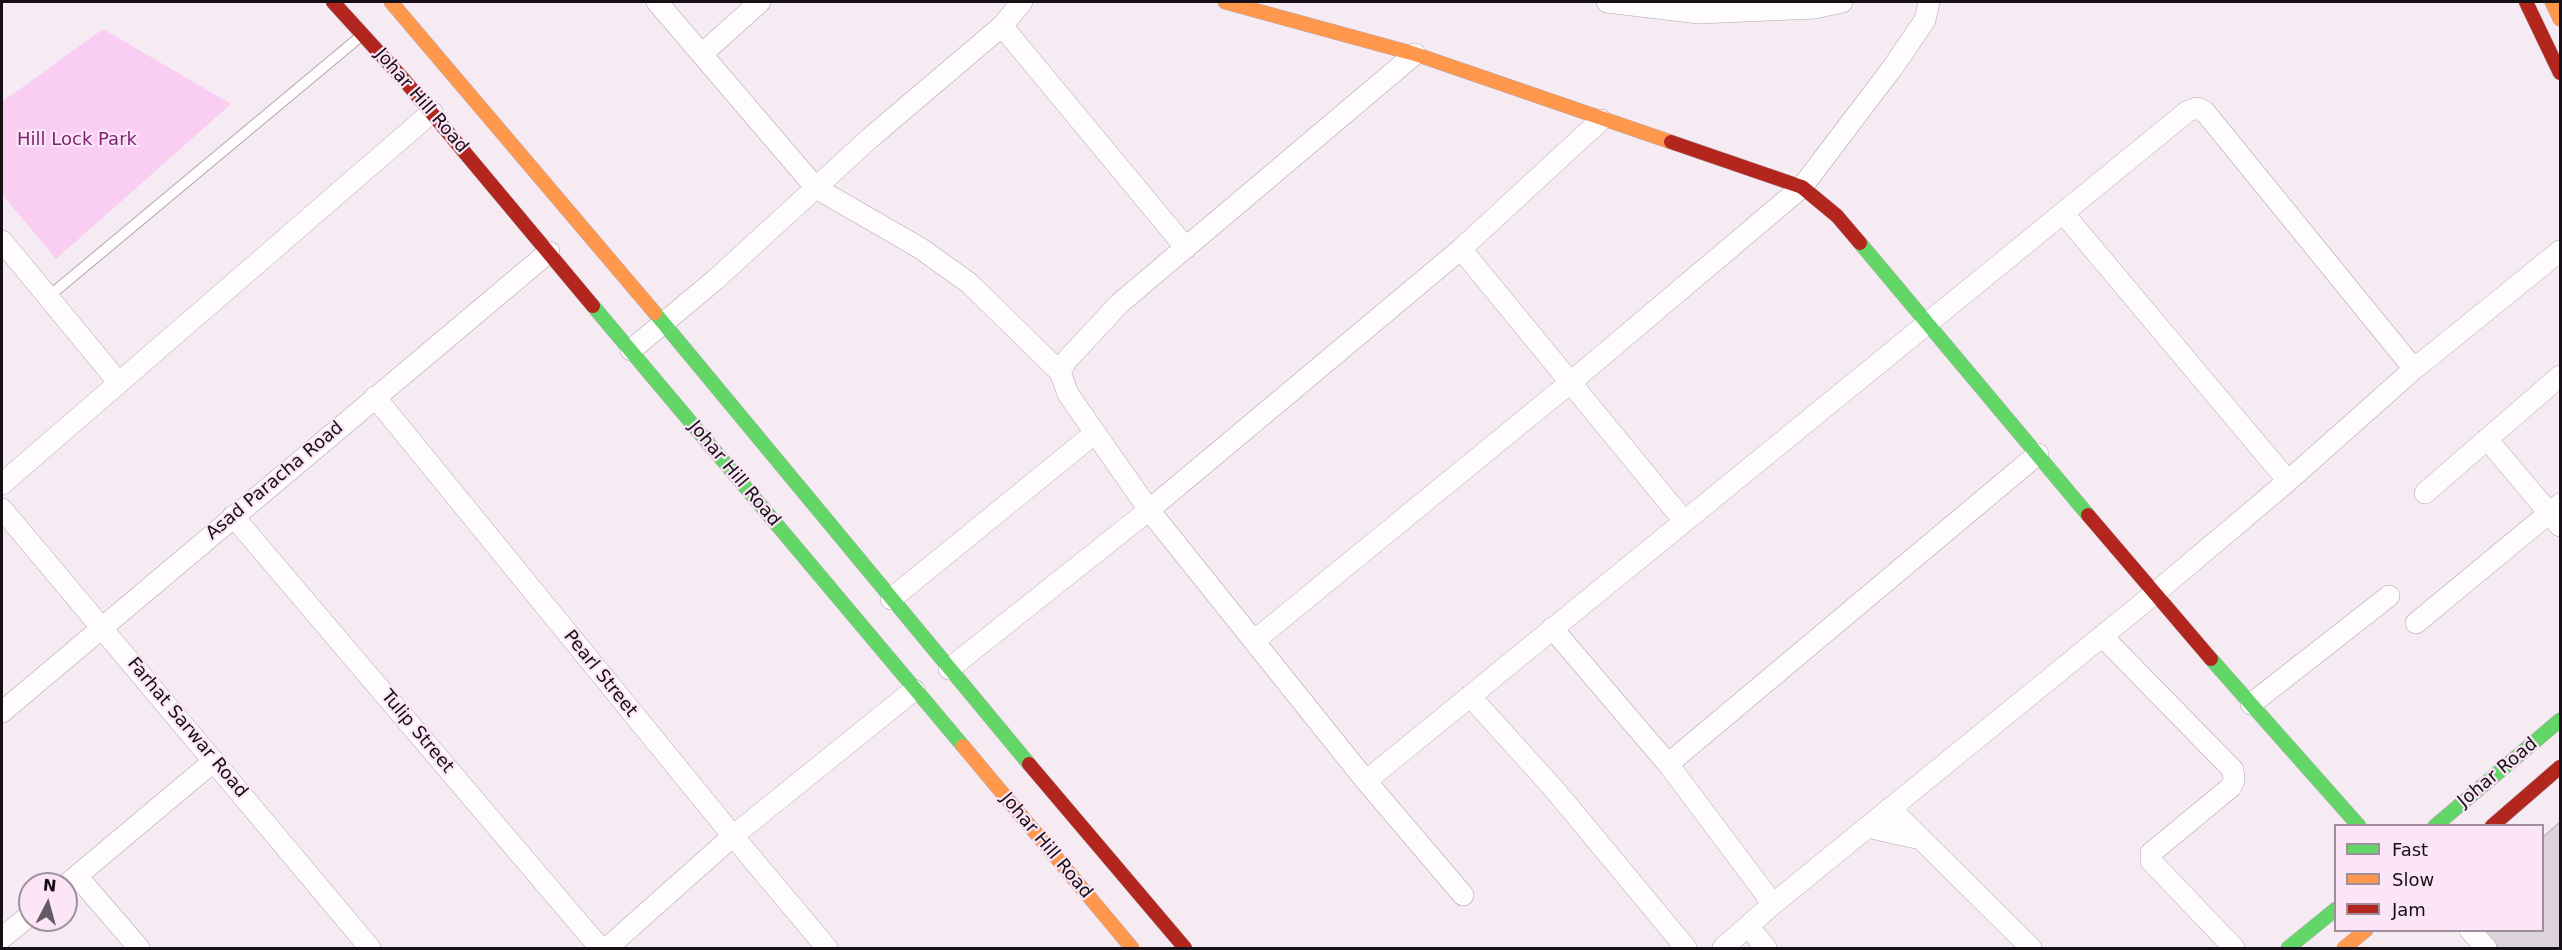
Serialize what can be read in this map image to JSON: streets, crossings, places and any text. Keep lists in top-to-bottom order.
{
  "streets": {
    "street": [
      "Johar Hill Road",
      "Asad Paracha Road",
      "Pearl Street",
      "Farhat Sarwar Road",
      "Tulip Street",
      "Johar Road"
    ]
  },
  "crossings": [
    ["Johar Hill Road", "Asad Paracha Road"],
    ["Asad Paracha Road", "Pearl Street"],
    ["Asad Paracha Road", "Farhat Sarwar Road"],
    ["Asad Paracha Road", "Tulip Street"]
  ],
  "parks": ["Hill Lock Park"],
  "legend": ["Fast", "Slow", "Jam"],
  "north": "top"
}
